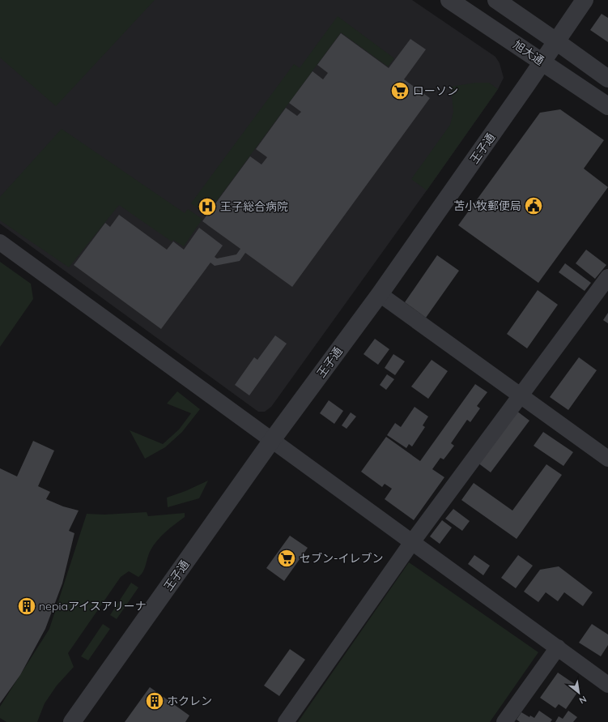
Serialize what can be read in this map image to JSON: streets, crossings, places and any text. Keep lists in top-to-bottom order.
{
  "streets": {
    "street": ["旭大通", "王子通"]
  },
  "crossings": [
    ["旭大通", "王子通"]
  ],
  "places": {
    "supermarket": ["ローソン", "セブン-イレブン"],
    "public building": ["苫小牧郵便局"],
    "hospital": ["王子総合病院"],
    "building": ["nepiaアイスアリーナ", "ホクレン"]
  },
  "north": "bottom right"
}
